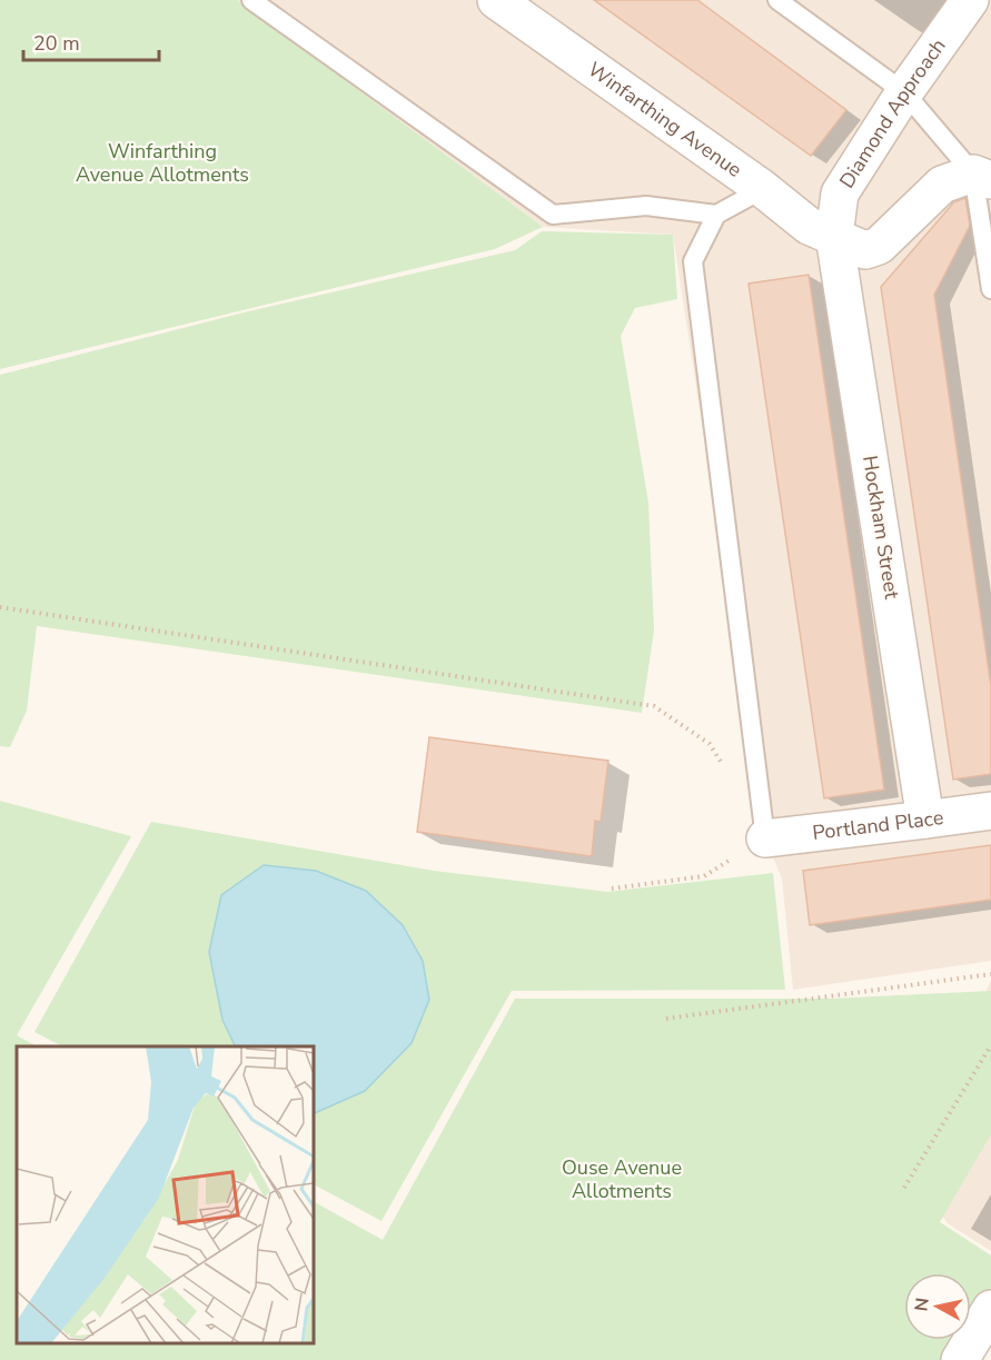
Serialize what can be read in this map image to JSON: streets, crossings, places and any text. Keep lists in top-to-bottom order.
{
  "streets": {
    "street": [
      "Diamond Approach",
      "Winfarthing Avenue",
      "Hockham Street",
      "Portland Place"
    ]
  },
  "crossings": [
    ["Diamond Approach", "Winfarthing Avenue"],
    ["Diamond Approach", "Hockham Street"],
    ["Winfarthing Avenue", "Hockham Street"],
    ["Hockham Street", "Portland Place"]
  ],
  "parks": ["Winfarthing Avenue Allotments", "Ouse Avenue Allotments"],
  "scale_bar": "20 m",
  "north": "left"
}
